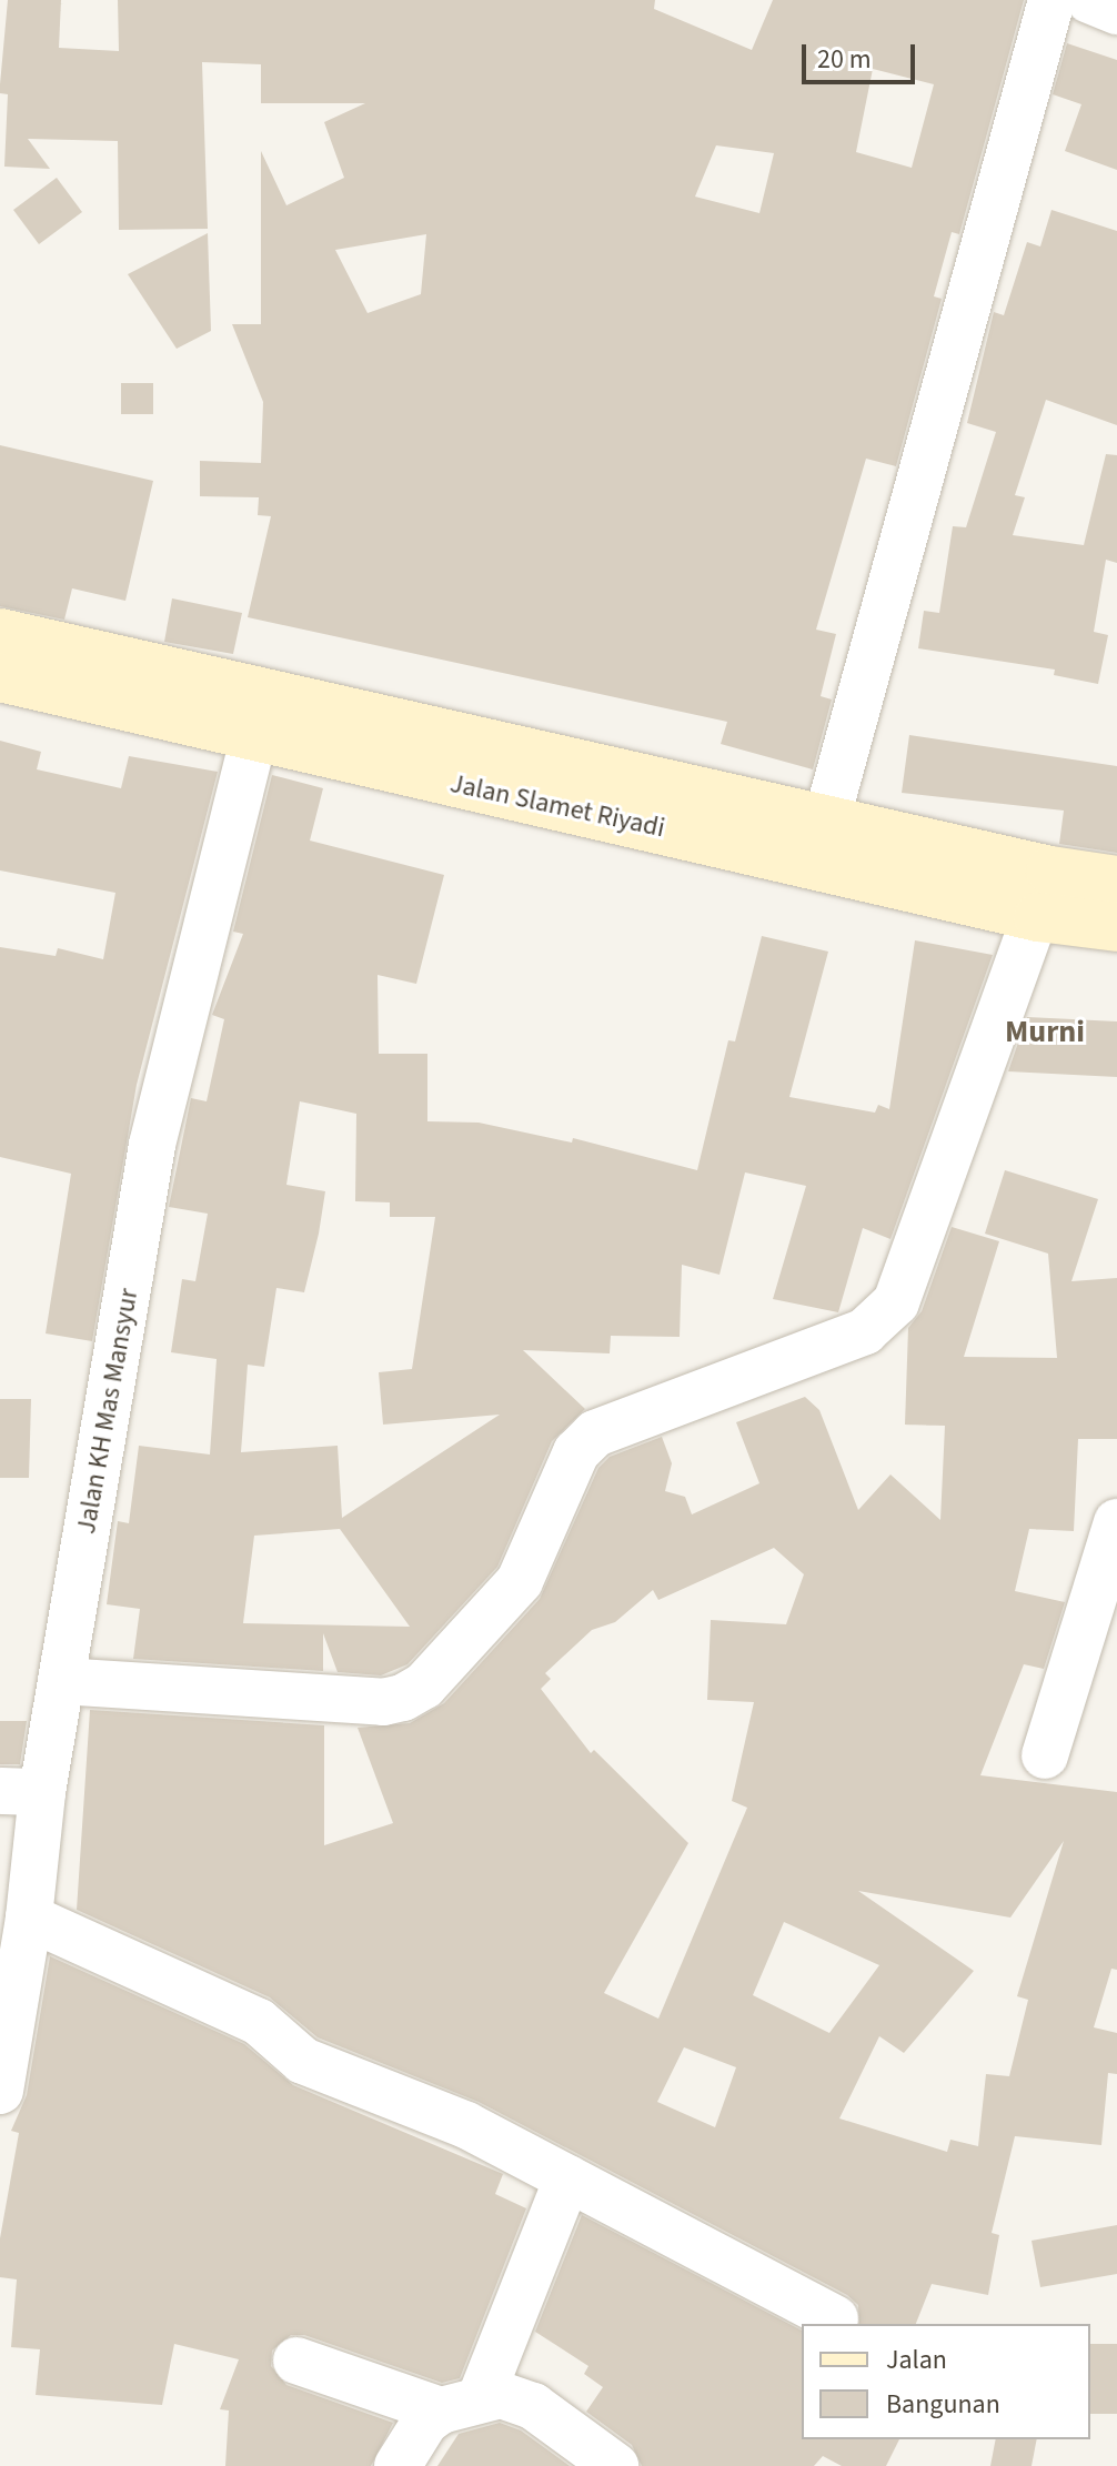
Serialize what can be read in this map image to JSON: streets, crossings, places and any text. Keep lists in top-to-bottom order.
{
  "streets": {
    "main road": ["Jalan Slamet Riyadi"],
    "street": ["Jalan KH Mas Mansyur"]
  },
  "crossings": [
    ["Jalan Slamet Riyadi", "Jalan KH Mas Mansyur"]
  ],
  "districts": ["Murni"],
  "legend": ["Jalan", "Bangunan"],
  "scale_bar": "20 m"
}
